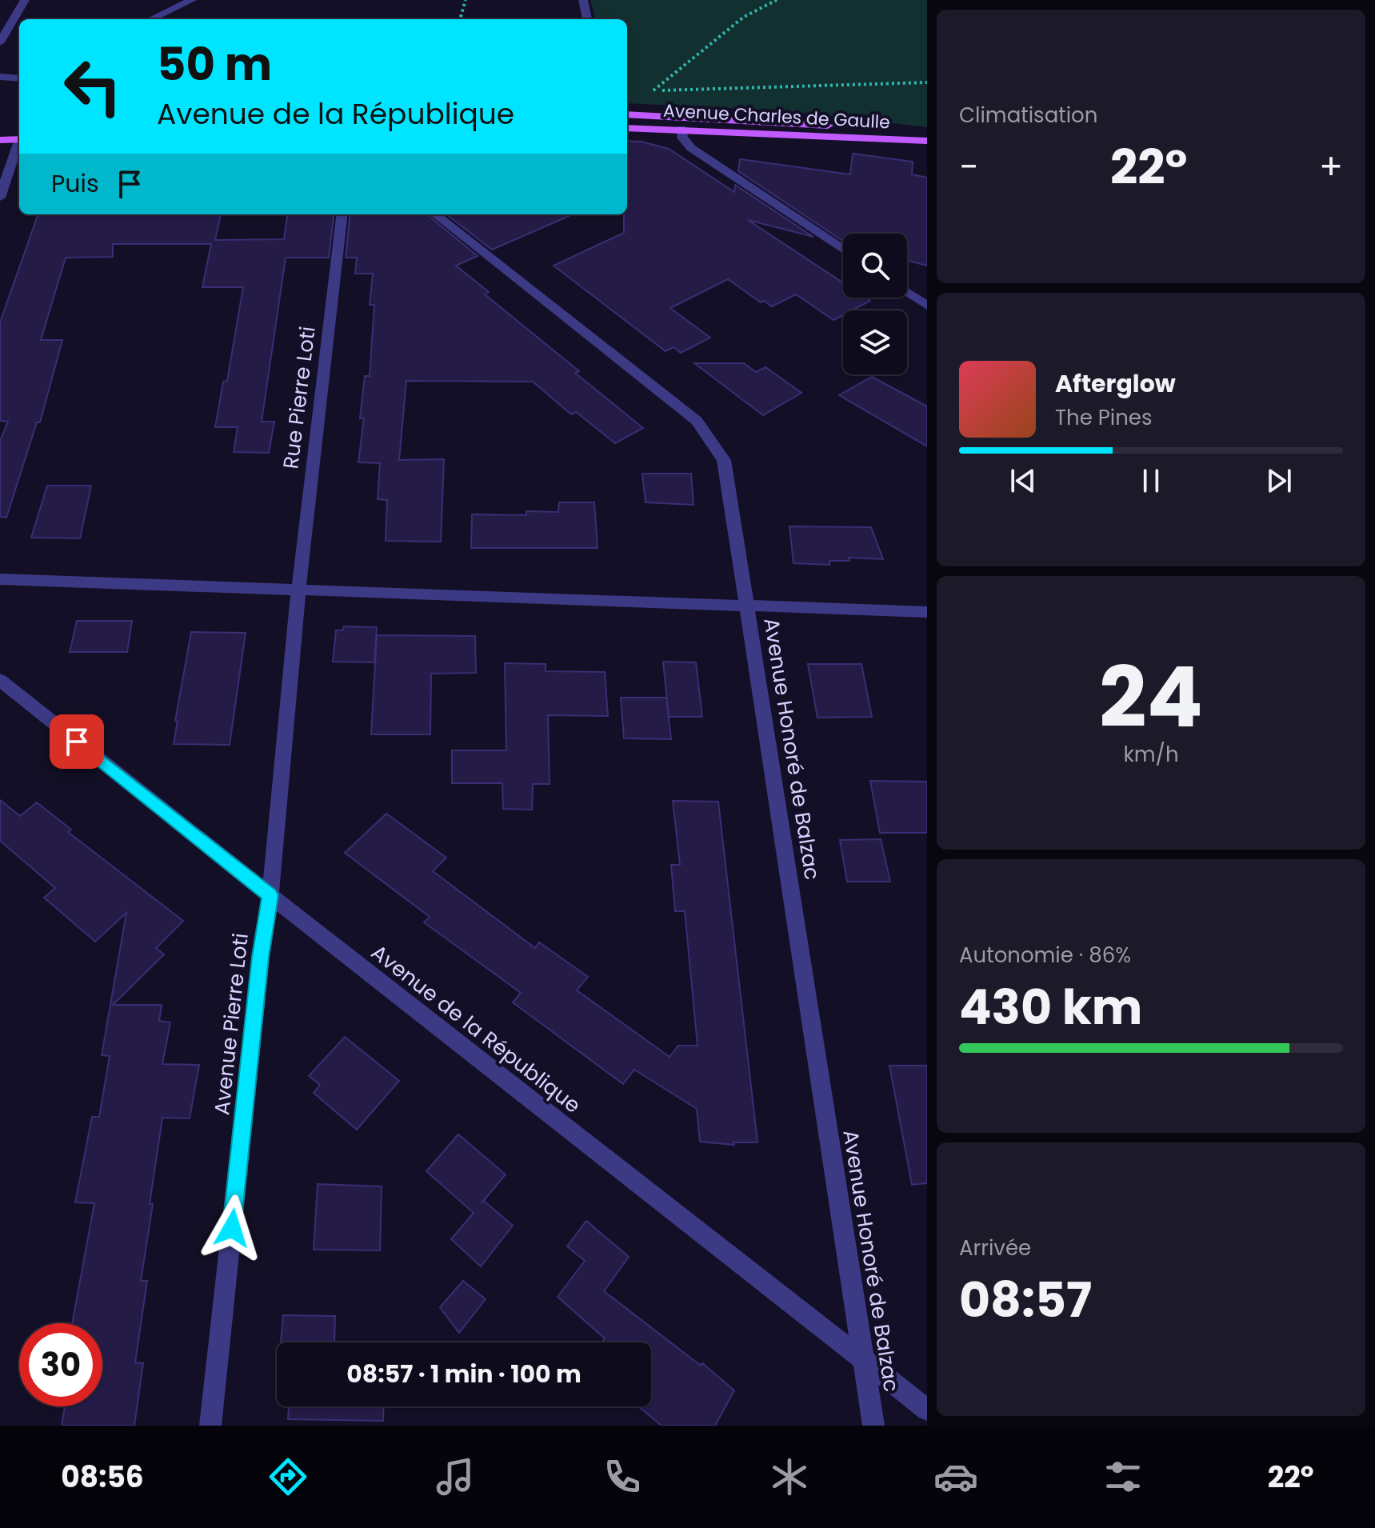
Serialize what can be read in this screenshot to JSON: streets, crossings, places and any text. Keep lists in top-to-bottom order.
{
  "streets": {
    "main road": ["Avenue Charles de Gaulle"],
    "street": [
      "Rue Pierre Loti",
      "Avenue Honoré de Balzac",
      "Avenue Pierre Loti",
      "Avenue de la République"
    ]
  },
  "crossings": [
    ["Rue Pierre Loti", "Avenue Pierre Loti"],
    ["Avenue Honoré de Balzac", "Avenue de la République"],
    ["Avenue Pierre Loti", "Avenue de la République"]
  ],
  "page": {
    "tile": [
      "Climatisation",
      ["24", "km/h"],
      ["Autonomie · 86%", "430 km"],
      ["Arrivée", "08:57"]
    ],
    "turn": ["50 m", "Avenue de la République"],
    "heat": ["−", "22°", "+"],
    "then": "Puis",
    "song": ["Afterglow", "The Pines"],
    "limit": "30",
    "trip": "08:57 · 1 min · 100 m",
    "tabs": ["08:56", "22°"]
  }
}
